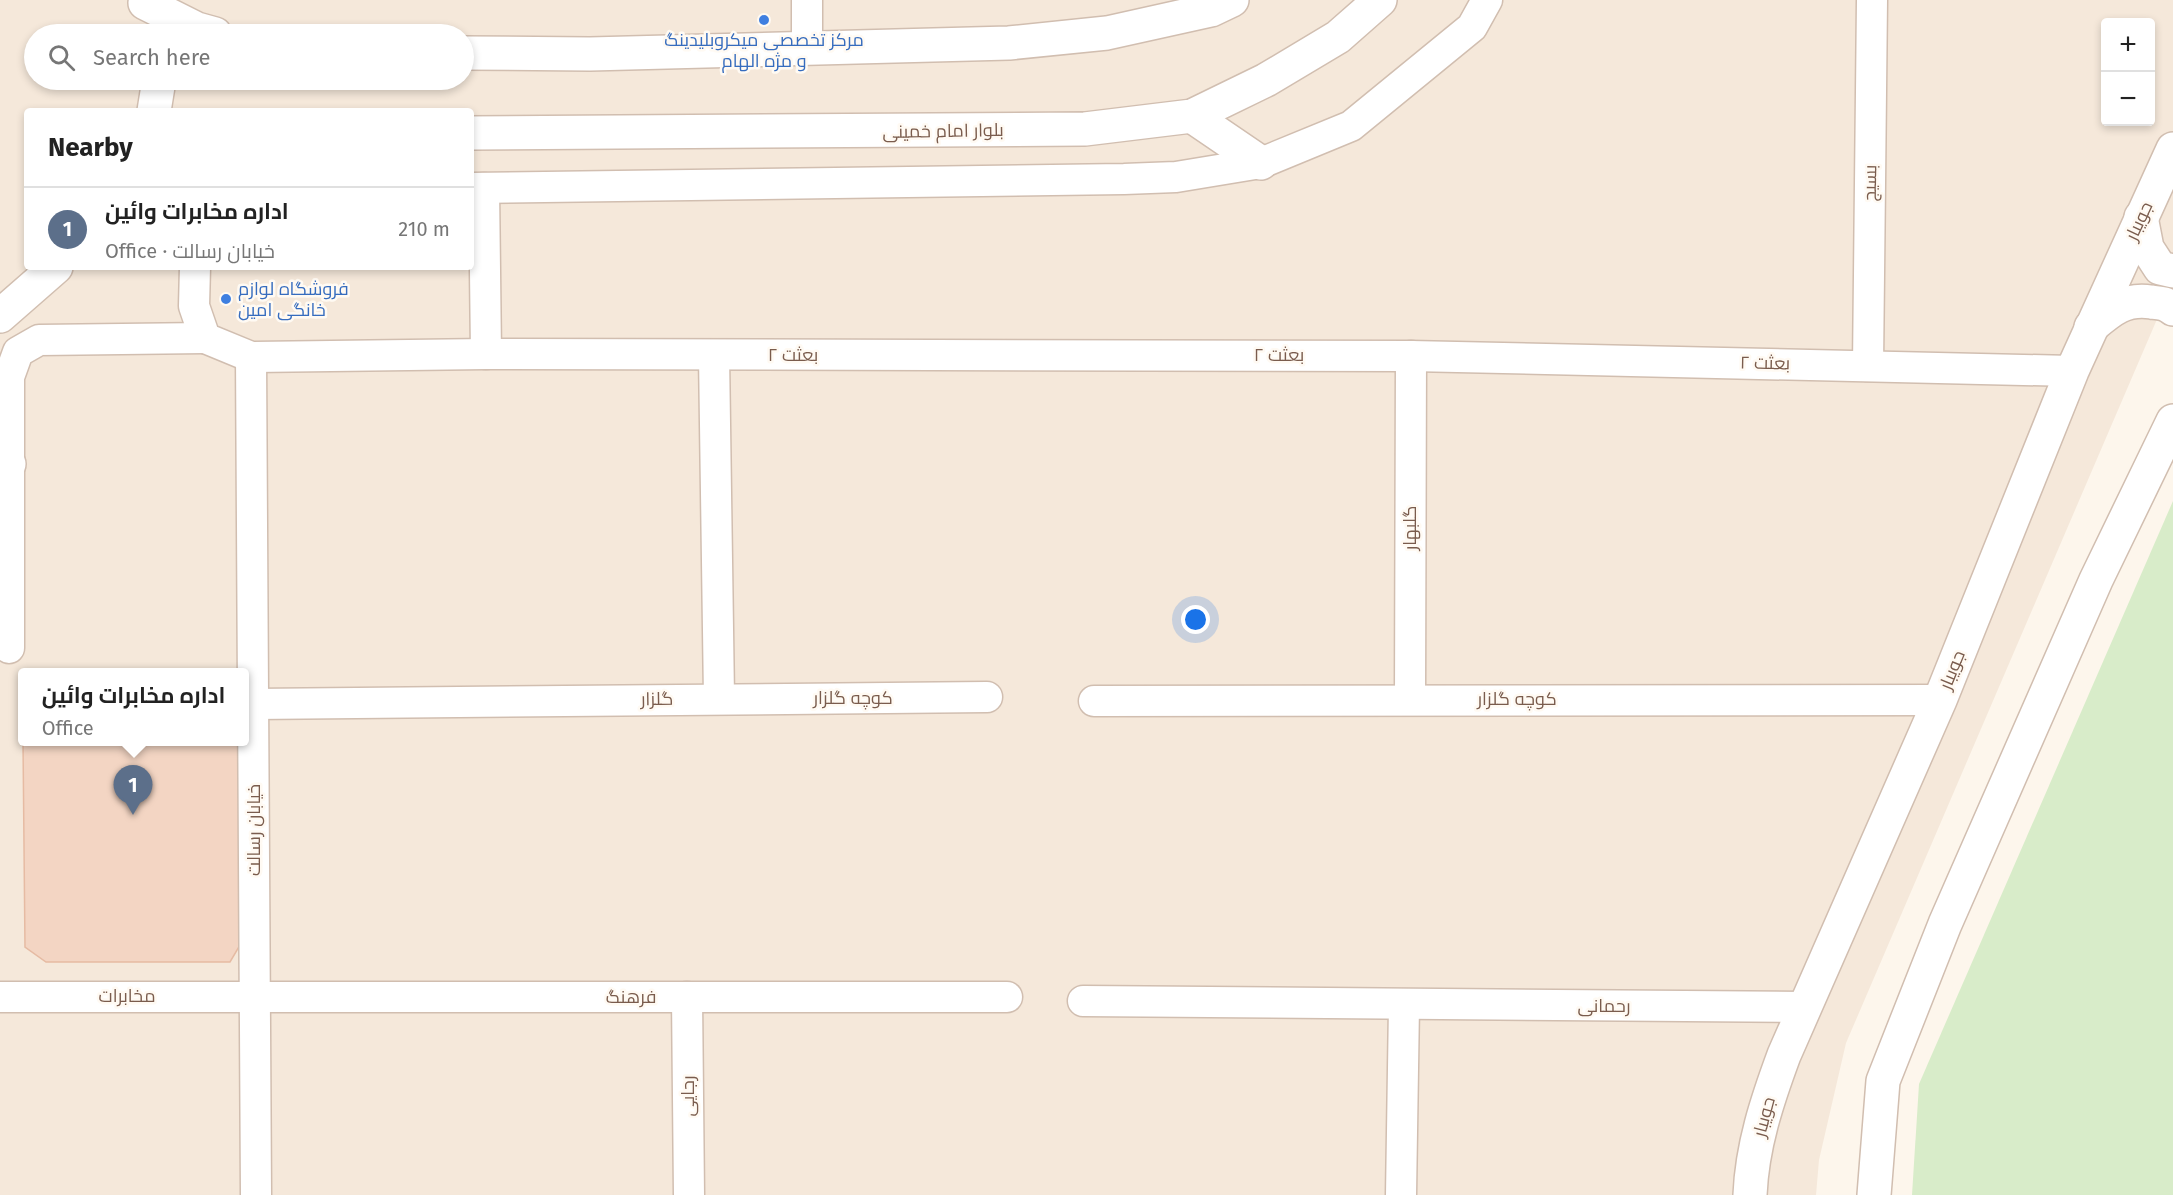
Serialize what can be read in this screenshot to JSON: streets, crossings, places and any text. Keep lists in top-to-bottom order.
{
  "streets": {
    "street": [
      "بلوار امام خمینی",
      "بسیج",
      "جویبار",
      "بعثت ۲",
      "گلبهار",
      "کوچه گلزار",
      "گلزار",
      "خیابان رسالت",
      "مخابرات",
      "فرهنگ",
      "رحمانی",
      "رجایی"
    ]
  },
  "crossings": [
    ["بسیج", "بعثت ۲"],
    ["جویبار", "بعثت ۲"],
    ["جویبار", "کوچه گلزار"],
    ["جویبار", "رحمانی"],
    ["بعثت ۲", "گلبهار"],
    ["بعثت ۲", "خیابان رسالت"],
    ["گلبهار", "کوچه گلزار"],
    ["کوچه گلزار", "گلزار"],
    ["گلزار", "خیابان رسالت"],
    ["خیابان رسالت", "مخابرات"],
    ["خیابان رسالت", "فرهنگ"],
    ["مخابرات", "فرهنگ"],
    ["فرهنگ", "رجایی"]
  ],
  "places": ["مرکز تخصصی میکروبلیدینگ و مژه الهام", "فروشگاه لوازم خانگی امین"],
  "page": {
    "map_buttons": ["+", "−"],
    "search": "Search here",
    "heading": "Nearby",
    "list": [
      {
        "mark": "1",
        "name": "اداره مخابرات وائین",
        "note": "Office · خیابان رسالت",
        "value": "210 m"
      }
    ],
    "popup": ["اداره مخابرات وائین", "Office"],
    "pins": "1"
  }
}
